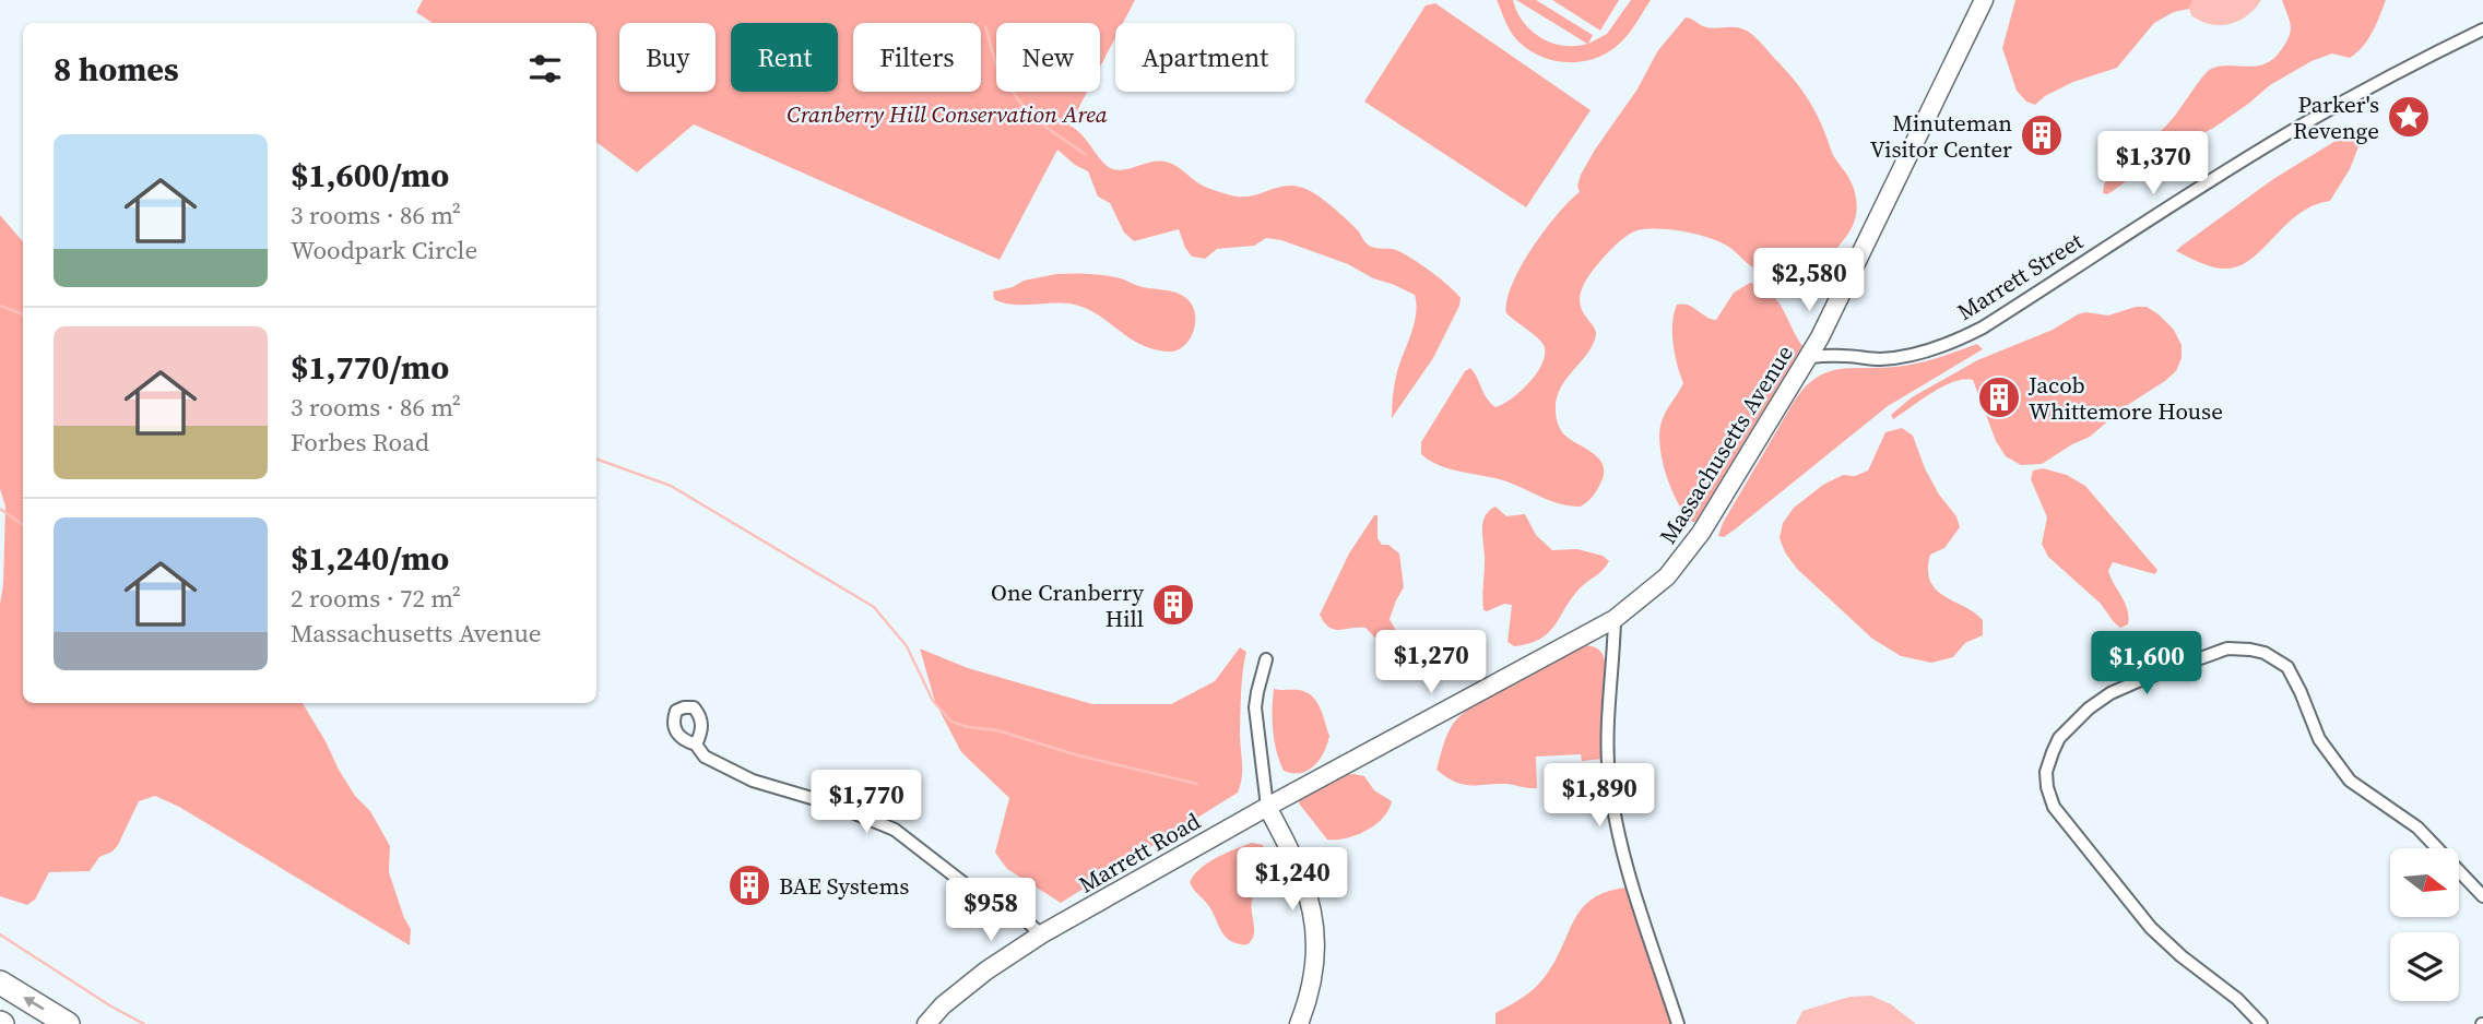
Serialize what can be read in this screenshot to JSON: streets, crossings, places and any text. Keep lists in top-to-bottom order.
{
  "streets": {
    "main road": ["Massachusetts Avenue", "Marrett Road"],
    "street": ["Marrett Street"]
  },
  "crossings": [
    ["Marrett Street", "Massachusetts Avenue"],
    ["Massachusetts Avenue", "Marrett Road"]
  ],
  "parks": ["Cranberry Hill Conservation Area"],
  "places": {
    "place": ["Parker's Revenge"],
    "building": [
      "Minuteman Visitor Center",
      "Jacob Whittemore House",
      "One Cranberry Hill",
      "BAE Systems"
    ]
  },
  "north": "right",
  "page": {
    "chip": [
      "Buy",
      "Rent",
      "Filters",
      "New",
      "Apartment"
    ],
    "heading": "8 homes",
    "list": [
      {
        "name": "$1,600/mo",
        "note": "3 rooms · 86 m² · Woodpark Circle"
      },
      {
        "name": "$1,770/mo",
        "note": "3 rooms · 86 m² · Forbes Road"
      },
      {
        "name": "$1,240/mo",
        "note": "2 rooms · 72 m² · Massachusetts Avenue"
      }
    ],
    "price": [
      "$1,370",
      "$2,580",
      "$1,270",
      "$1,600",
      "$1,890",
      "$1,770",
      "$1,240",
      "$958"
    ]
  }
}
